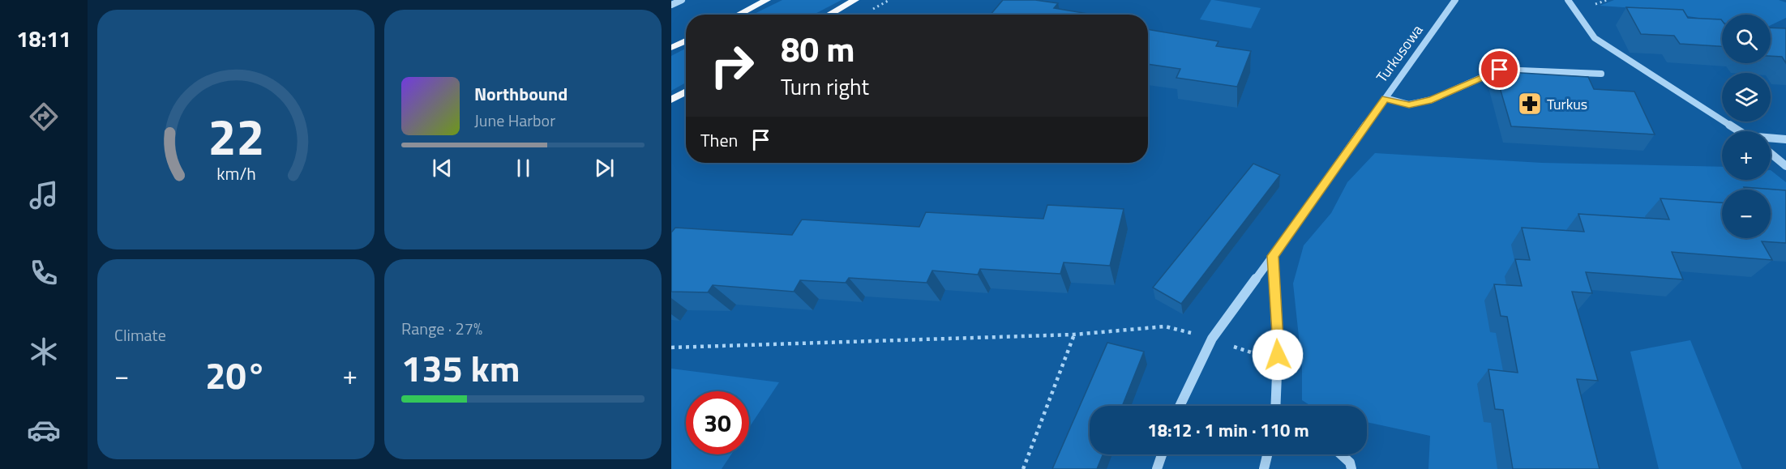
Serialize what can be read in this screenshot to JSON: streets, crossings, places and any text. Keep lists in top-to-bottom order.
{
  "streets": {
    "street": ["Turkusowa"]
  },
  "places": {
    "pharmacy": ["Turkus"]
  },
  "page": {
    "tabs": "18:11",
    "map_buttons": ["+", "−"],
    "turn": ["80 m", "Turn right"],
    "song": ["Northbound", "June Harbor"],
    "then": "Then",
    "tile": [
      "Climate",
      ["Range · 27%", "135 km"]
    ],
    "heat": ["−", "20°", "+"],
    "limit": "30",
    "trip": "18:12 · 1 min · 110 m",
    "gauge": ["22", "km/h"]
  }
}
